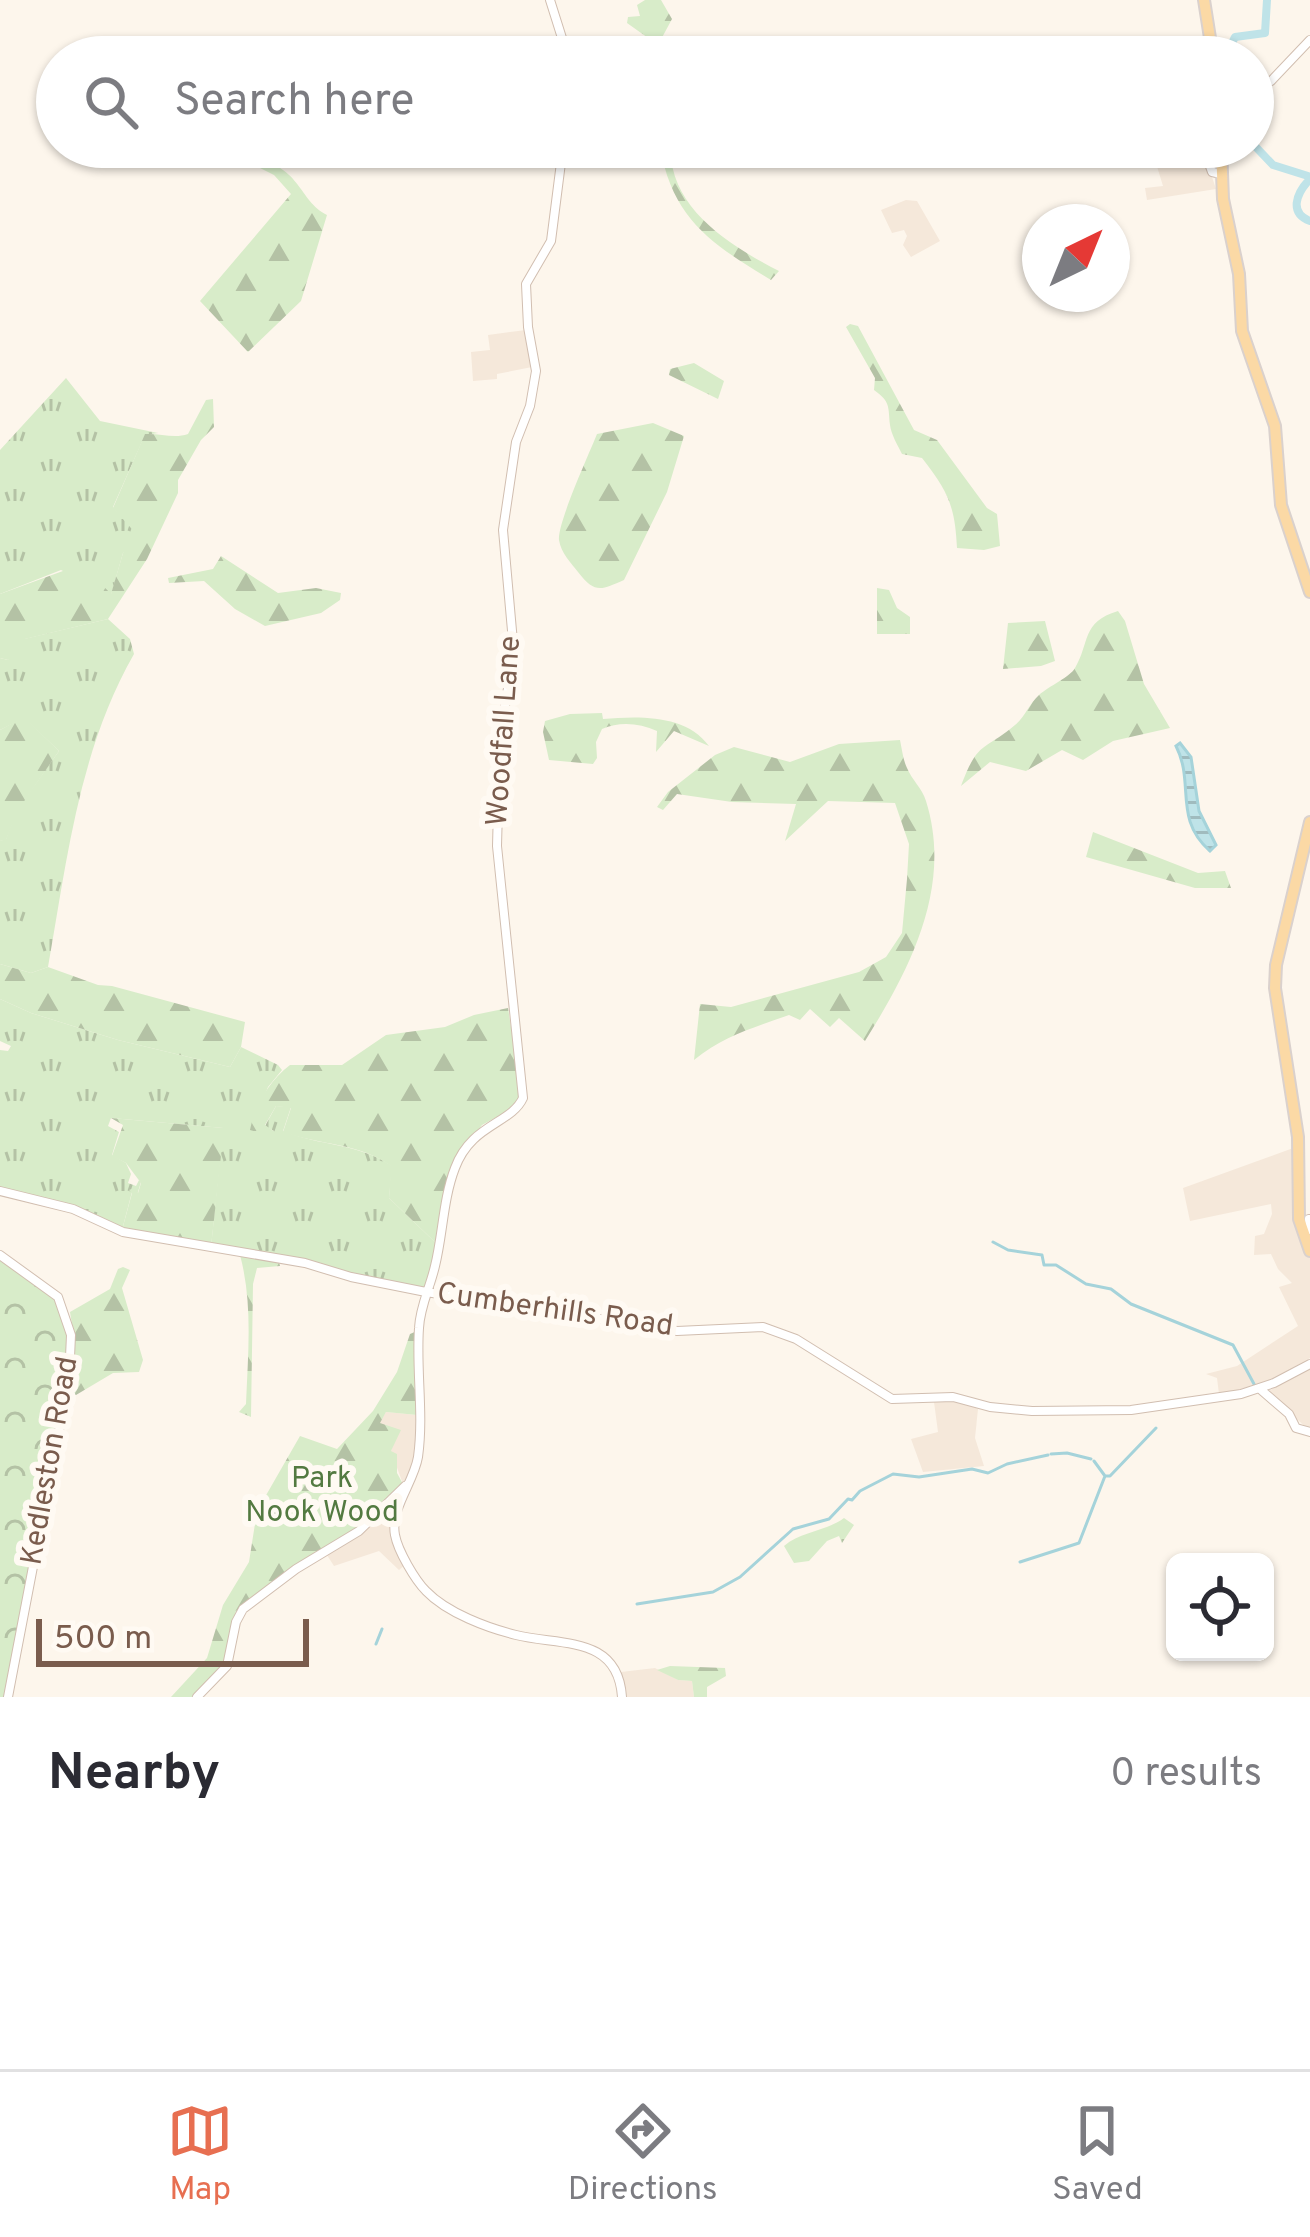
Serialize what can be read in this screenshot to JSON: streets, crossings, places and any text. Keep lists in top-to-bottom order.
{
  "streets": {
    "street": ["Woodfall Lane", "Cumberhills Road", "Kedleston Road"]
  },
  "crossings": [
    ["Woodfall Lane", "Cumberhills Road"]
  ],
  "parks": ["Park Nook Wood"],
  "scale_bar": "500 m",
  "north": "top right",
  "page": {
    "search": "Search here",
    "scale": "500 m",
    "heading": ["Nearby", "0 results"],
    "nav": ["Map", "Directions", "Saved"]
  }
}
